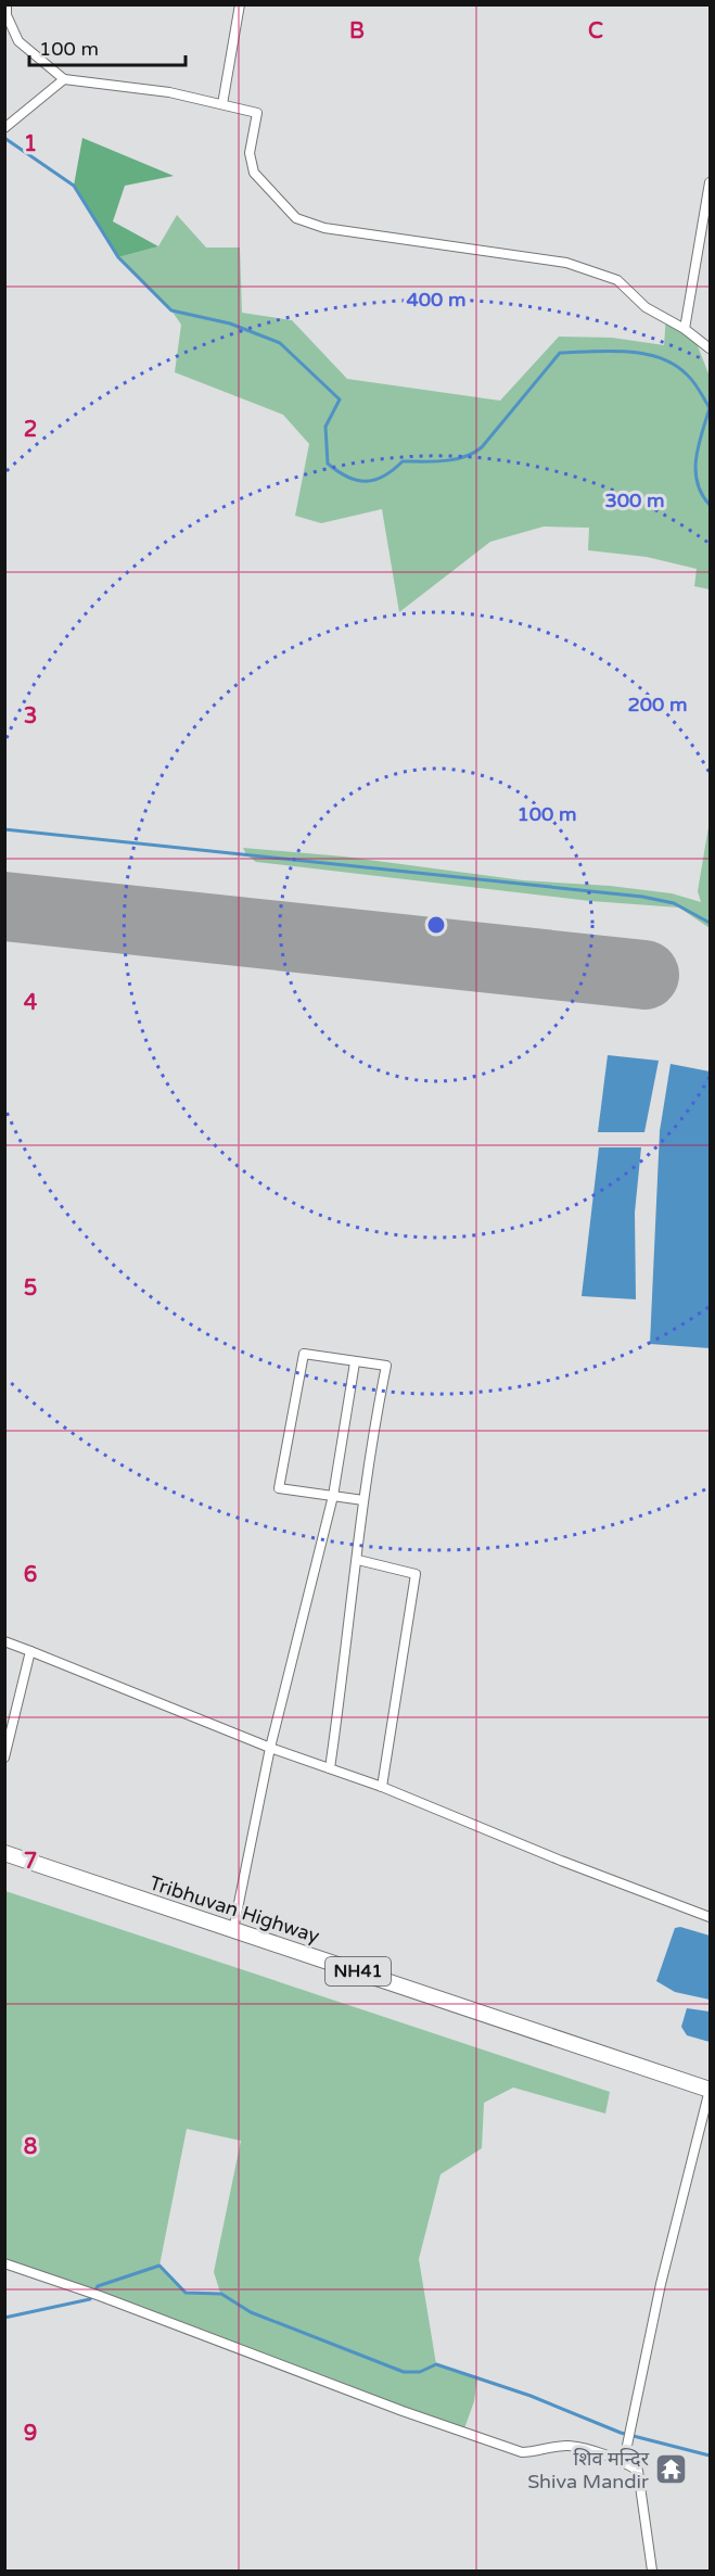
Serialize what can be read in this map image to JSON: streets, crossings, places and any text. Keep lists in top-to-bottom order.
{
  "streets": {
    "highway": ["Tribhuvan Highway", "NH41"]
  },
  "places": {
    "temple": ["शिव मन्दिर Shiva Mandir"]
  },
  "scale_bar": "100 m",
  "grid": {
    "columns": ["B", "C"],
    "rows": [
      "1",
      "2",
      "3",
      "4",
      "5",
      "6",
      "7",
      "8",
      "9"
    ]
  },
  "rings": [
    "400 m",
    "300 m",
    "200 m",
    "100 m"
  ]
}
